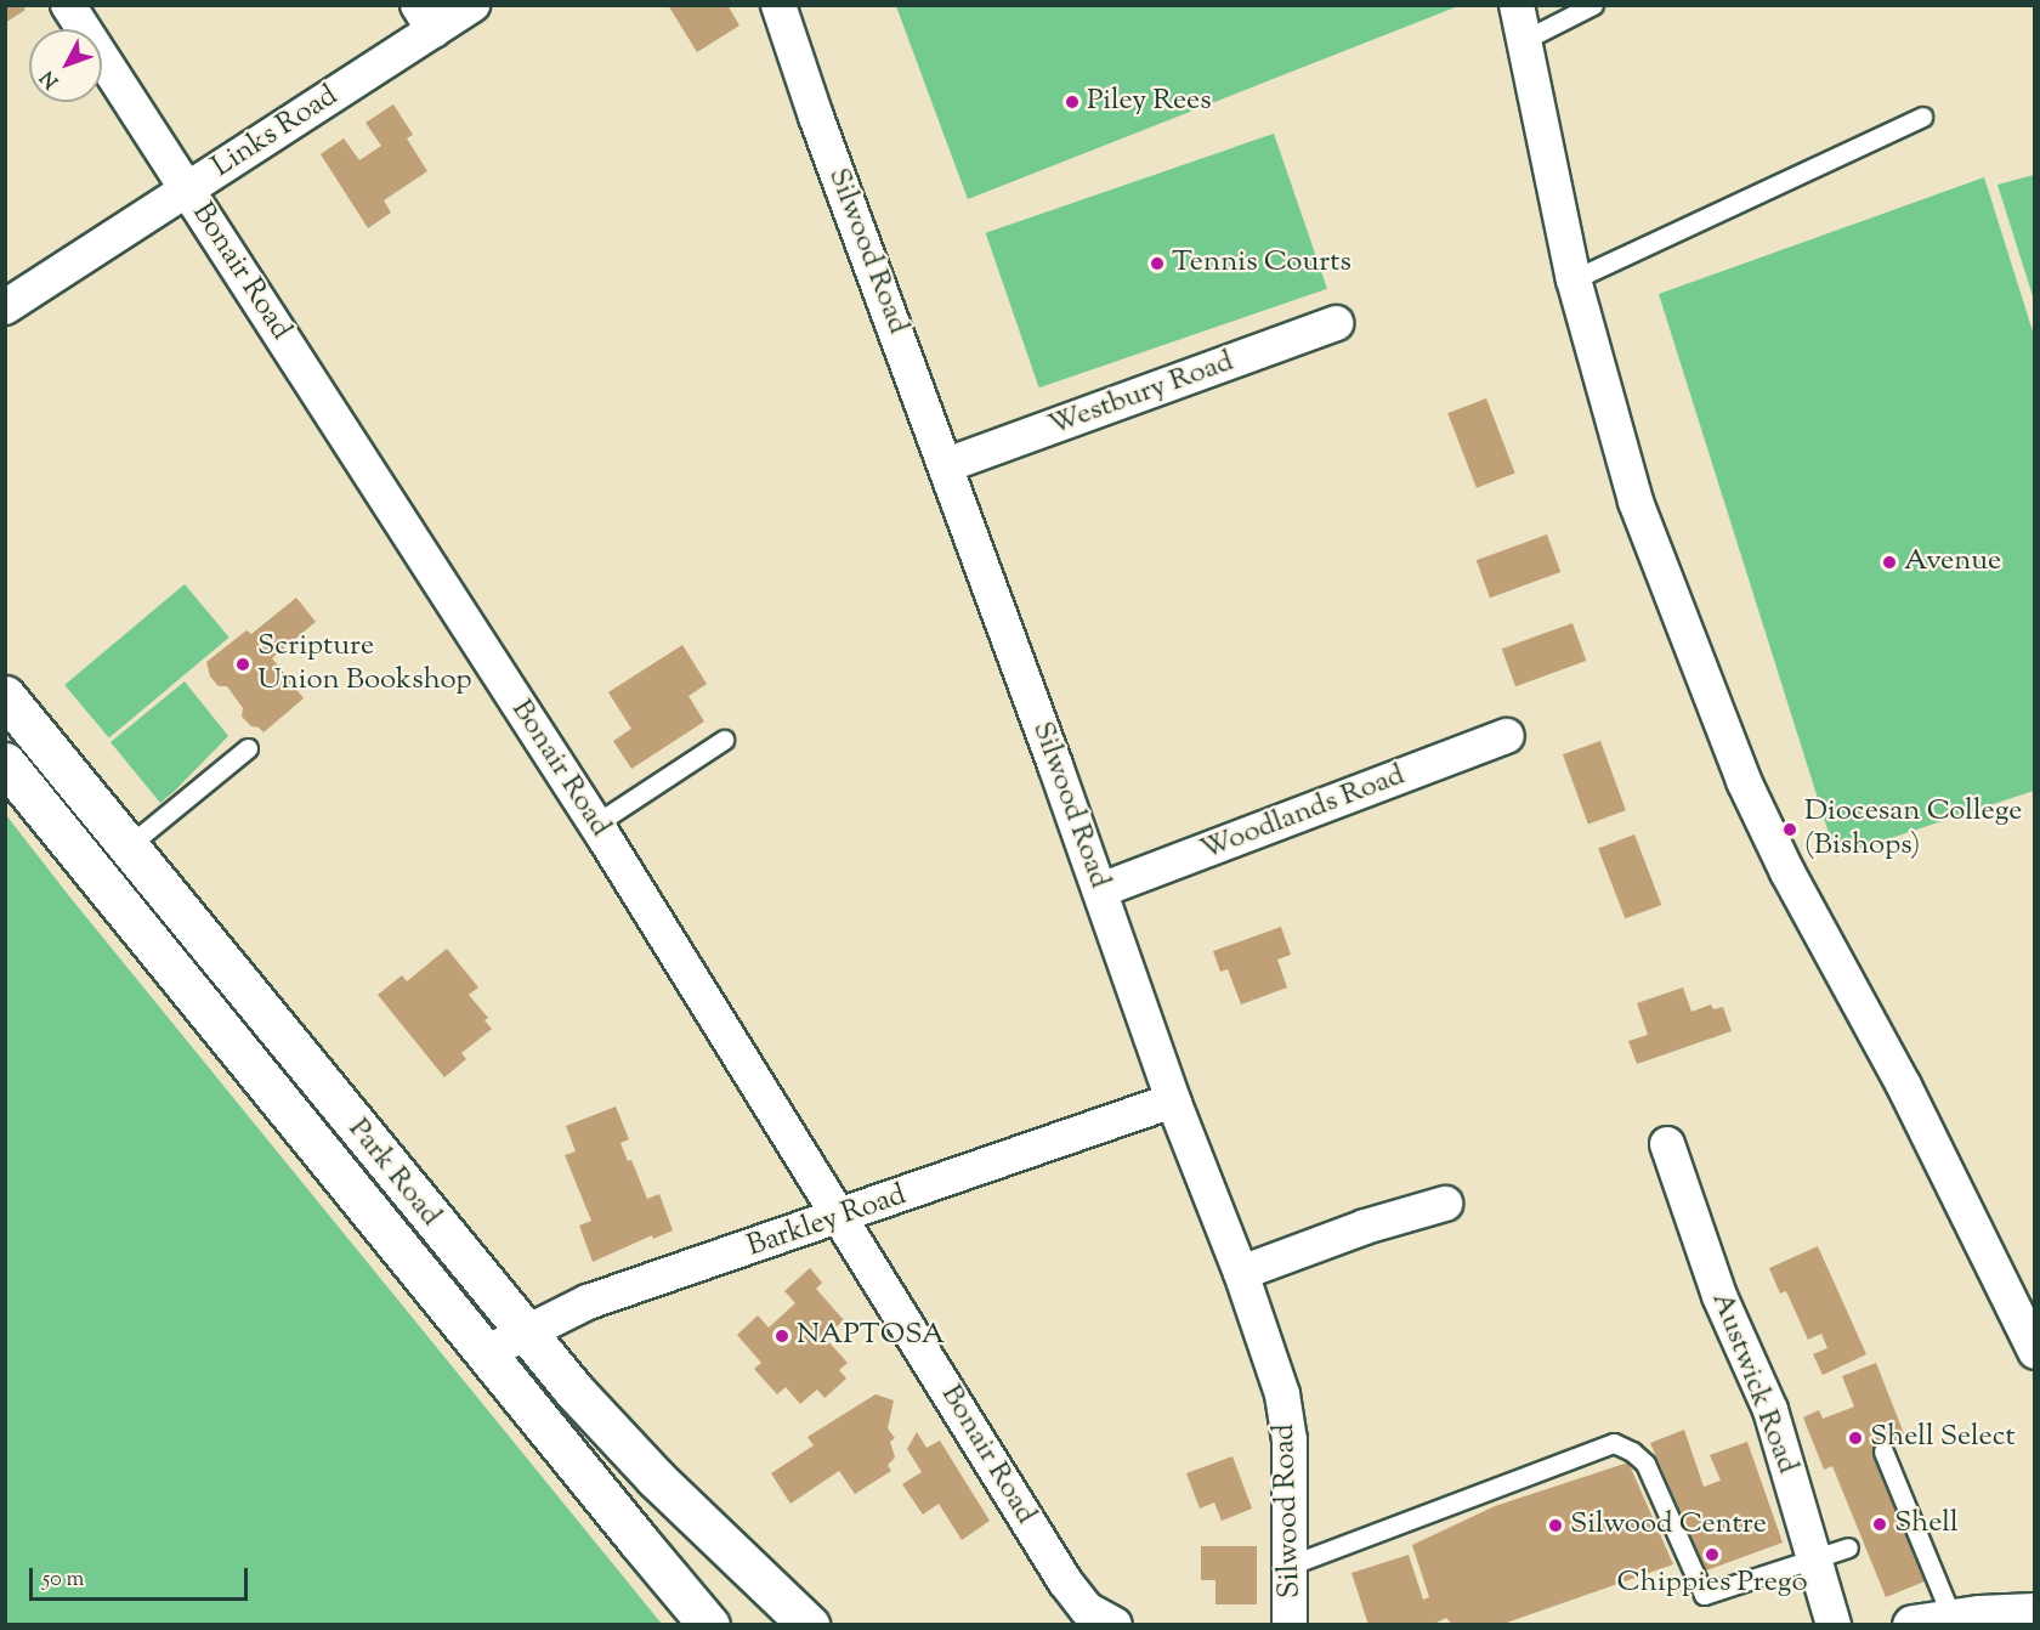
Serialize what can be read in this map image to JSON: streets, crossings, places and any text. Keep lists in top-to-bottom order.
{
  "streets": {
    "main road": ["Park Road"],
    "street": [
      "Links Road",
      "Silwood Road",
      "Bonair Road",
      "Westbury Road",
      "Woodlands Road",
      "Barkley Road",
      "Austwick Road"
    ]
  },
  "crossings": [
    ["Links Road", "Bonair Road"],
    ["Silwood Road", "Westbury Road"],
    ["Silwood Road", "Woodlands Road"],
    ["Silwood Road", "Barkley Road"],
    ["Bonair Road", "Barkley Road"],
    ["Park Road", "Barkley Road"]
  ],
  "places": [
    "Piley Rees",
    "Tennis Courts",
    "Avenue",
    "Scripture Union Bookshop",
    "Diocesan College (Bishops)",
    "NAPTOSA",
    "Shell Select",
    "Shell",
    "Silwood Centre",
    "Chippies Prego"
  ],
  "scale_bar": "50 m",
  "north": "bottom left"
}
